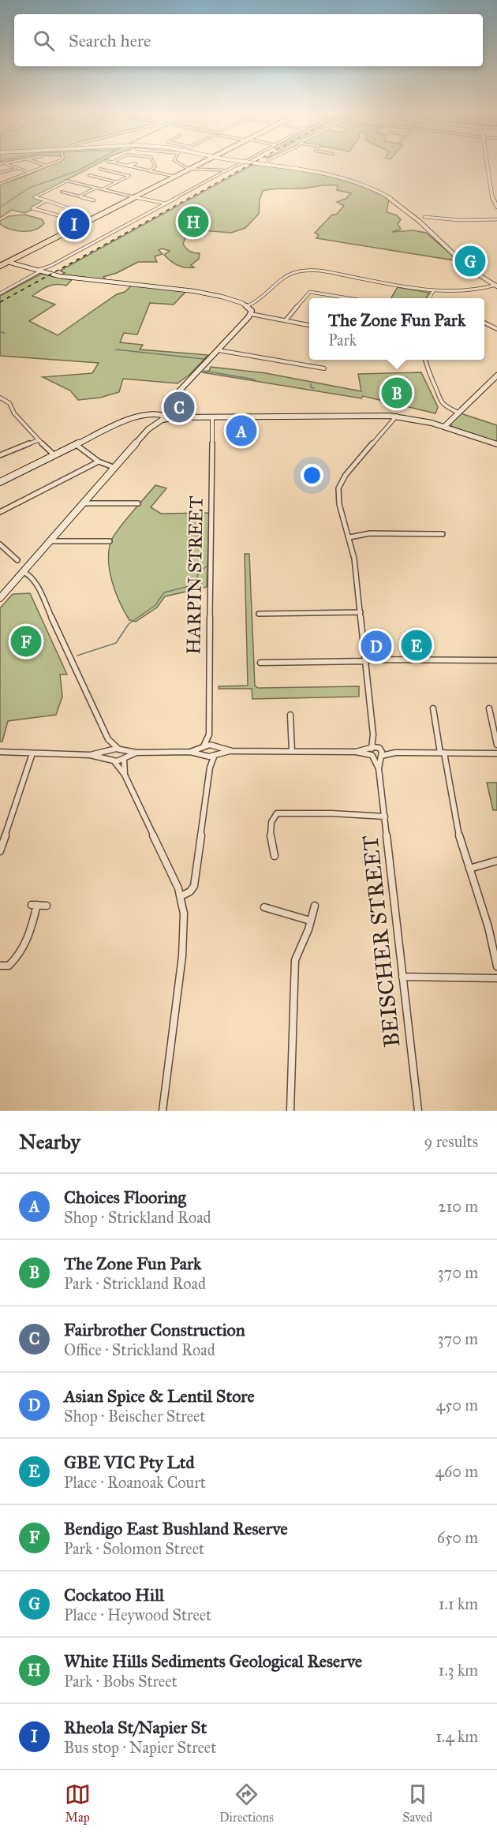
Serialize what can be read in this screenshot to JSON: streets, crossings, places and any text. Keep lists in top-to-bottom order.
{
  "streets": {
    "street": ["HARPIN STREET", "BEISCHER STREET"]
  },
  "page": {
    "search": "Search here",
    "pins": [
      "H",
      "I",
      "G",
      "B",
      "C",
      "A",
      "F",
      "E",
      "D"
    ],
    "popup": ["The Zone Fun Park", "Park"],
    "heading": ["Nearby", "9 results"],
    "list": [
      {
        "mark": "A",
        "name": "Choices Flooring",
        "note": "Shop · Strickland Road",
        "value": "210 m"
      },
      {
        "mark": "B",
        "name": "The Zone Fun Park",
        "note": "Park · Strickland Road",
        "value": "370 m"
      },
      {
        "mark": "C",
        "name": "Fairbrother Construction",
        "note": "Office · Strickland Road",
        "value": "370 m"
      },
      {
        "mark": "D",
        "name": "Asian Spice & Lentil Store",
        "note": "Shop · Beischer Street",
        "value": "450 m"
      },
      {
        "mark": "E",
        "name": "GBE VIC Pty Ltd",
        "note": "Place · Roanoak Court",
        "value": "460 m"
      },
      {
        "mark": "F",
        "name": "Bendigo East Bushland Reserve",
        "note": "Park · Solomon Street",
        "value": "650 m"
      },
      {
        "mark": "G",
        "name": "Cockatoo Hill",
        "note": "Place · Heywood Street",
        "value": "1.1 km"
      },
      {
        "mark": "H",
        "name": "White Hills Sediments Geological Reserve",
        "note": "Park · Bobs Street",
        "value": "1.3 km"
      },
      {
        "mark": "I",
        "name": "Rheola St/Napier St",
        "note": "Bus stop · Napier Street",
        "value": "1.4 km"
      }
    ],
    "nav": ["Map", "Directions", "Saved"]
  }
}
